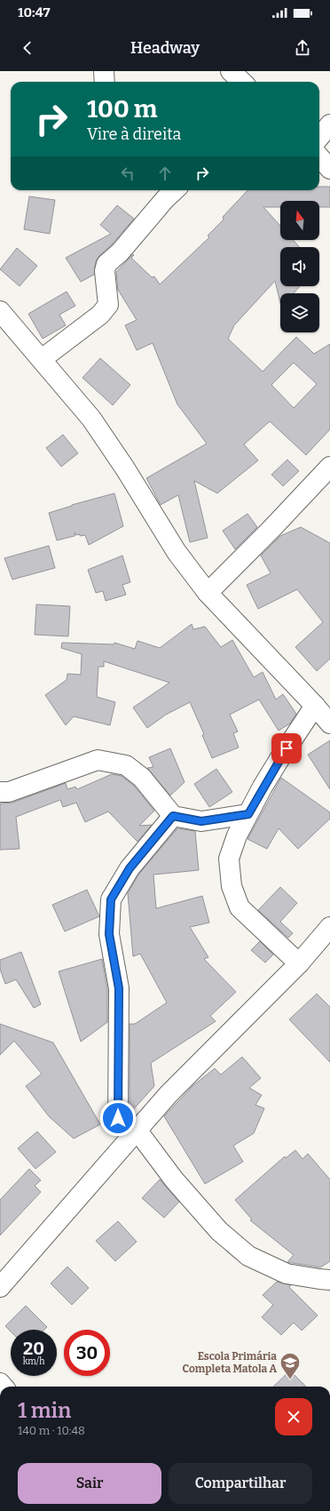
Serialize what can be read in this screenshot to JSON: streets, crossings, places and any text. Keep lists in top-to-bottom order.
{
  "places": {
    "school or university": ["Escola Primária Completa Matola A"]
  },
  "north": "top",
  "page": {
    "status": "10:47",
    "header": "Headway",
    "turn": ["100 m", "Vire à direita"],
    "speed": "20 km/h",
    "limit": "30",
    "heading": ["1 min", "140 m · 10:48"],
    "buttons": ["Sair", "Compartilhar"]
  }
}
